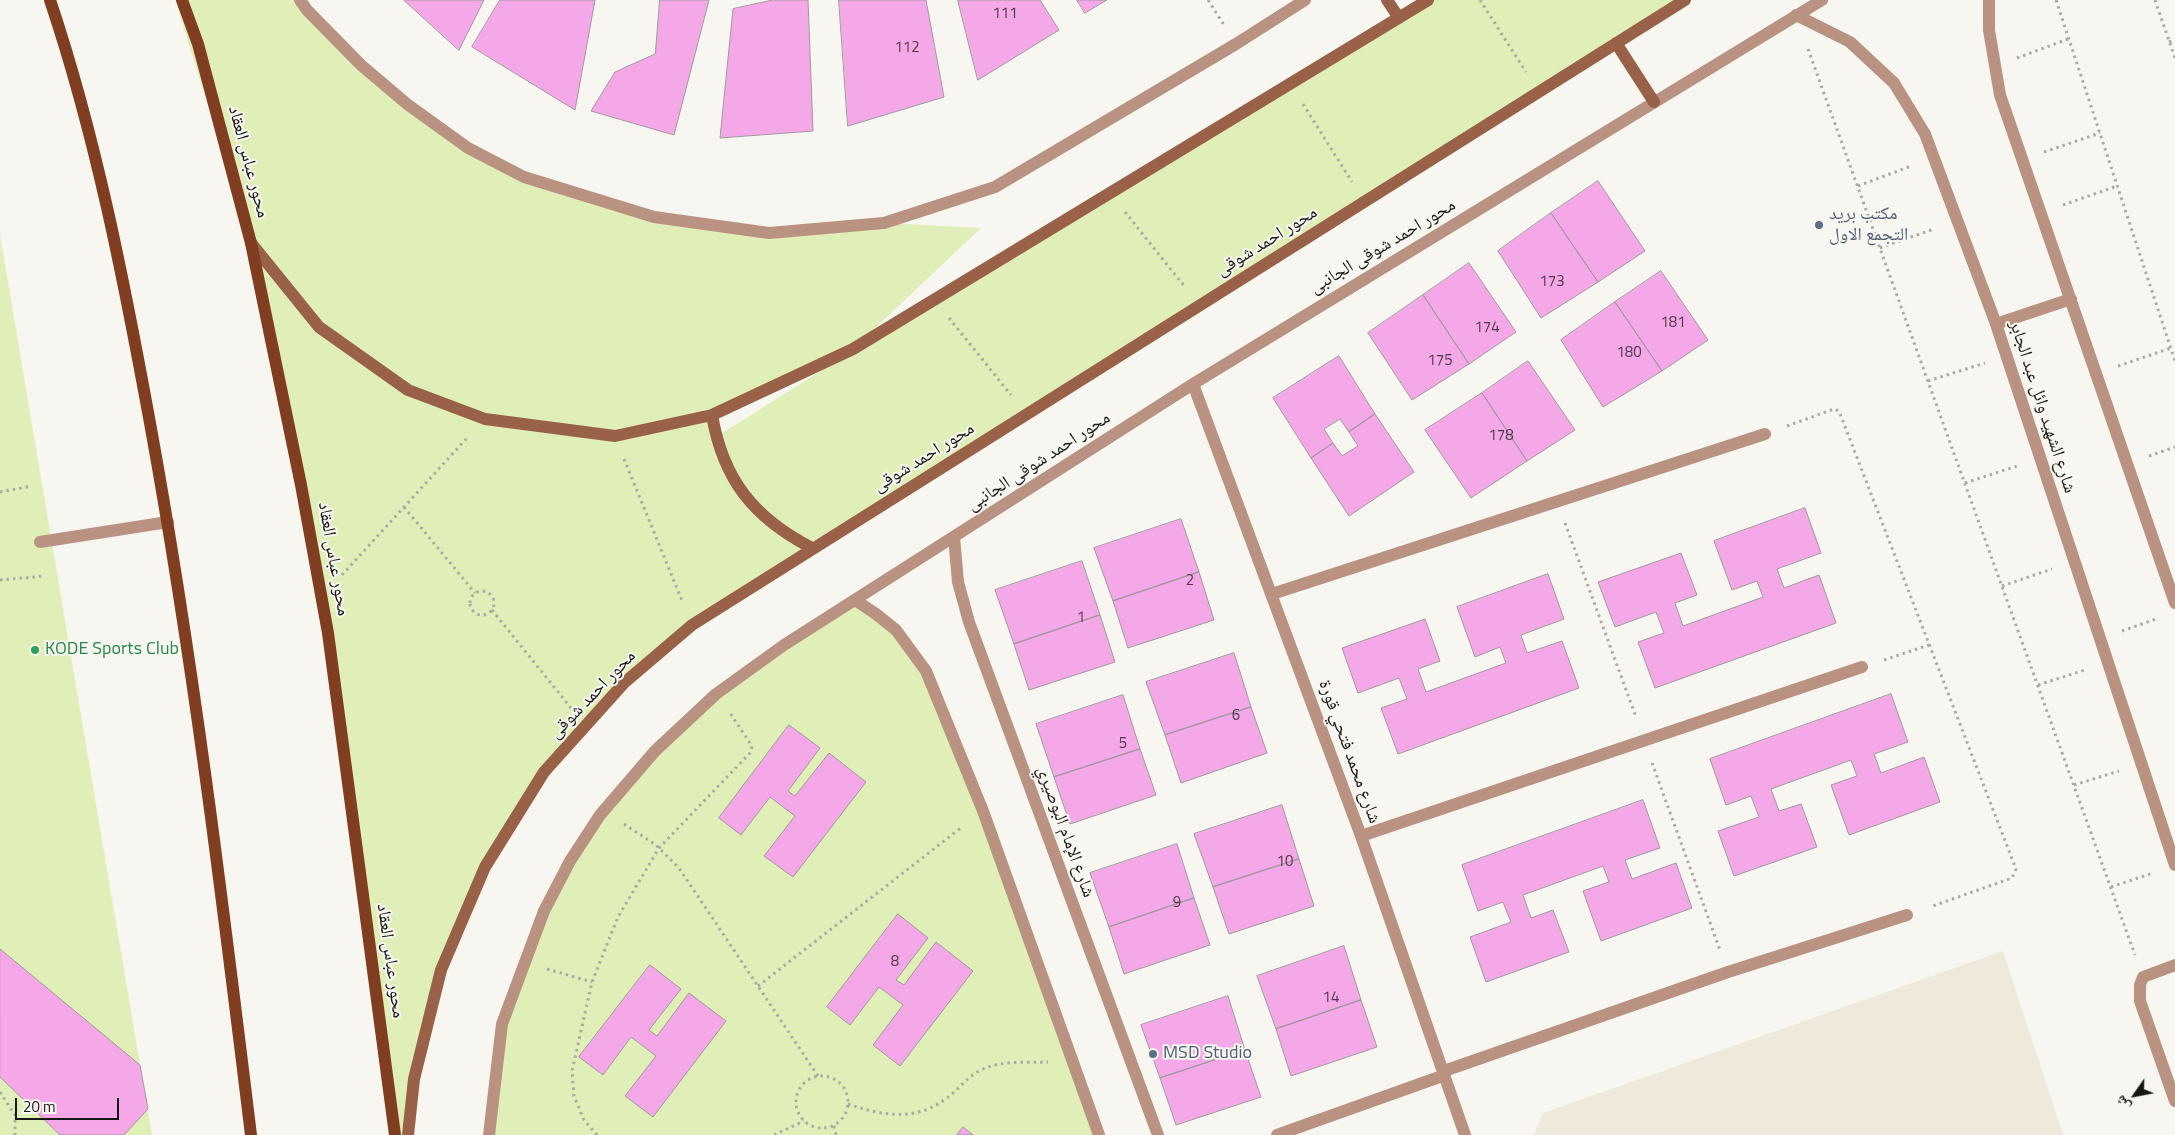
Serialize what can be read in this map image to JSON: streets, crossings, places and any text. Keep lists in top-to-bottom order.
{
  "streets": {
    "main road": ["محور عباس العقاد", "محور احمد شوقى"],
    "street": [
      "محور احمد شوقى الجانبى",
      "شارع الشهيد وائل عبد الجابر",
      "شارع محمد فتحي قورة",
      "شارع الإمام البوصيري"
    ]
  },
  "crossings": [
    ["محور احمد شوقى الجانبى", "شارع الشهيد وائل عبد الجابر"],
    ["محور احمد شوقى الجانبى", "شارع محمد فتحي قورة"],
    ["محور احمد شوقى الجانبى", "شارع الإمام البوصيري"]
  ],
  "places": ["مكتب بريد التجمع الاول", "KODE Sports Club", "MSD Studio"],
  "house_numbers": [
    "111",
    "112",
    "173",
    "181",
    "174",
    "180",
    "175",
    "178",
    "2",
    "1",
    "6",
    "5",
    "10",
    "9",
    "8",
    "14"
  ],
  "scale_bar": "20 m",
  "north": "bottom left"
}
